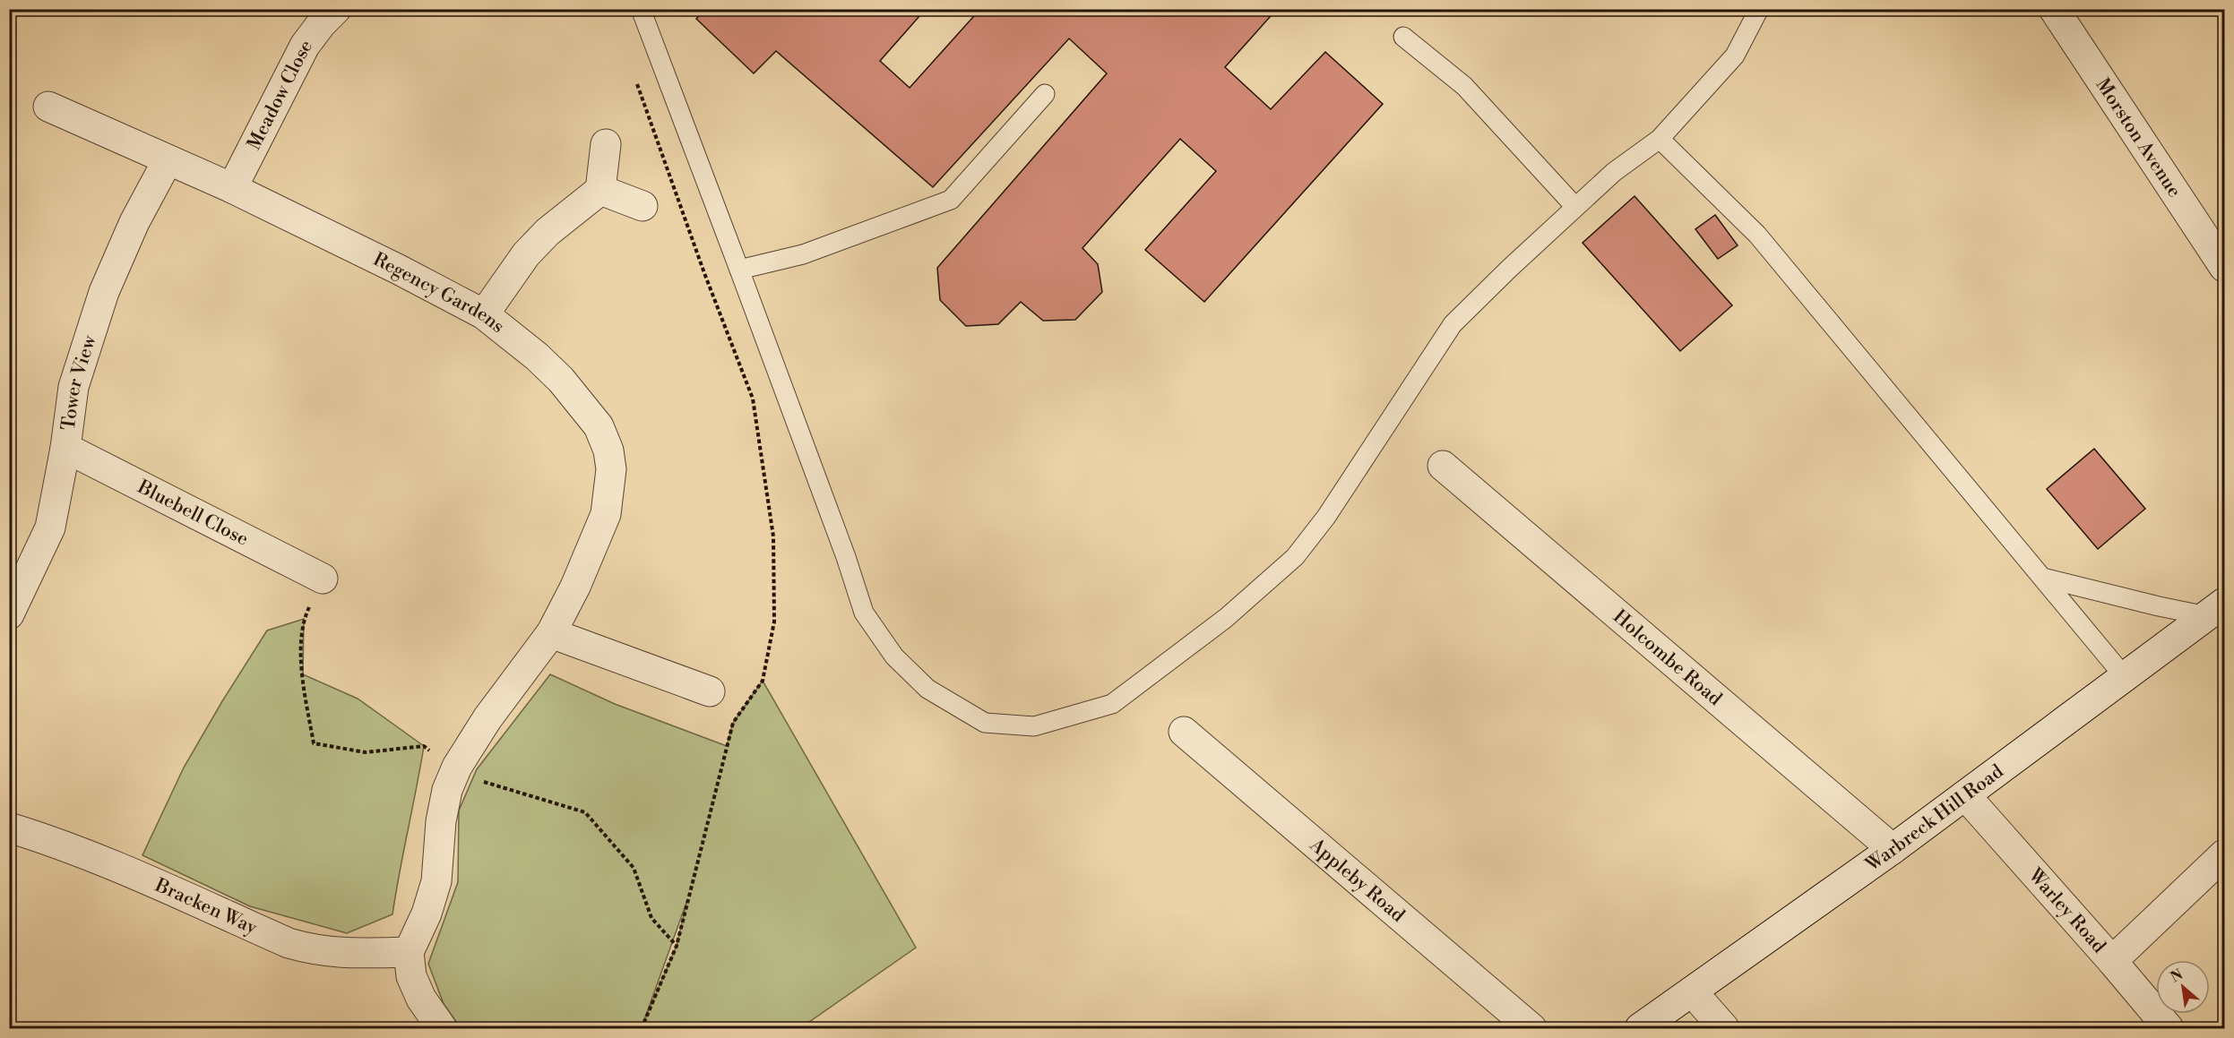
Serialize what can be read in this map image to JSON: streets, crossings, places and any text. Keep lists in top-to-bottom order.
{
  "streets": {
    "street": [
      "Meadow Close",
      "Morston Avenue",
      "Regency Gardens",
      "Tower View",
      "Bluebell Close",
      "Holcombe Road",
      "Warbreck Hill Road",
      "Appleby Road",
      "Bracken Way",
      "Warley Road"
    ]
  },
  "crossings": [
    ["Meadow Close", "Regency Gardens"],
    ["Regency Gardens", "Tower View"],
    ["Regency Gardens", "Bracken Way"],
    ["Tower View", "Bluebell Close"],
    ["Holcombe Road", "Warbreck Hill Road"],
    ["Warbreck Hill Road", "Warley Road"]
  ],
  "north": "top left"
}
